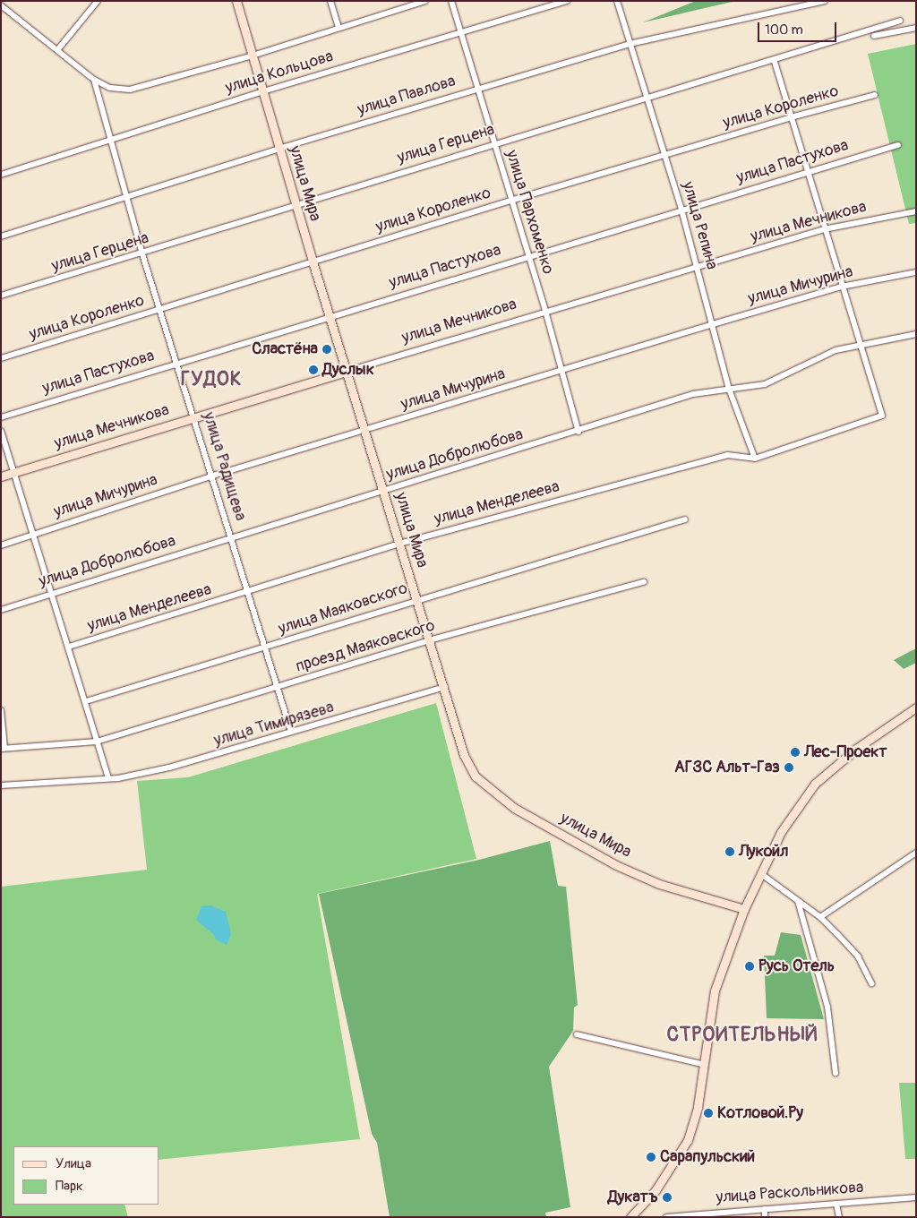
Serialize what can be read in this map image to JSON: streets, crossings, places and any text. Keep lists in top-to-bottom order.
{
  "streets": {
    "main road": ["улица Мира", "улица Мечникова"],
    "street": [
      "улица Кольцова",
      "улица Павлова",
      "улица Короленко",
      "улица Герцена",
      "улица Пастухова",
      "улица Пархоменко",
      "улица Репина",
      "улица Мичурина",
      "улица Добролюбова",
      "улица Радищева",
      "улица Менделеева",
      "улица Маяковского",
      "проезд Маяковского",
      "улица Тимирязева",
      "улица Раскольникова"
    ]
  },
  "crossings": [
    ["улица Кольцова", "улица Мира"],
    ["улица Кольцова", "улица Пархоменко"],
    ["улица Кольцова", "улица Радищева"],
    ["улица Павлова", "улица Мира"],
    ["улица Павлова", "улица Пархоменко"],
    ["улица Павлова", "улица Репина"],
    ["улица Павлова", "улица Радищева"],
    ["улица Короленко", "улица Мира"],
    ["улица Короленко", "улица Пархоменко"],
    ["улица Короленко", "улица Репина"],
    ["улица Короленко", "улица Радищева"],
    ["улица Герцена", "улица Мира"],
    ["улица Герцена", "улица Пархоменко"],
    ["улица Герцена", "улица Репина"],
    ["улица Герцена", "улица Радищева"],
    ["улица Пастухова", "улица Мира"],
    ["улица Пастухова", "улица Пархоменко"],
    ["улица Пастухова", "улица Репина"],
    ["улица Пастухова", "улица Радищева"],
    ["улица Мира", "улица Мечникова"],
    ["улица Мира", "улица Мичурина"],
    ["улица Мира", "улица Добролюбова"],
    ["улица Мира", "улица Менделеева"],
    ["улица Мира", "улица Маяковского"],
    ["улица Мира", "проезд Маяковского"],
    ["улица Мира", "улица Тимирязева"],
    ["улица Пархоменко", "улица Мечникова"],
    ["улица Пархоменко", "улица Мичурина"],
    ["улица Пархоменко", "улица Добролюбова"],
    ["улица Мечникова", "улица Репина"],
    ["улица Мечникова", "улица Радищева"],
    ["улица Репина", "улица Мичурина"],
    ["улица Репина", "улица Добролюбова"],
    ["улица Репина", "улица Менделеева"],
    ["улица Мичурина", "улица Радищева"],
    ["улица Добролюбова", "улица Радищева"],
    ["улица Добролюбова", "улица Менделеева"],
    ["улица Радищева", "улица Менделеева"],
    ["улица Радищева", "улица Маяковского"],
    ["улица Радищева", "проезд Маяковского"],
    ["улица Радищева", "улица Тимирязева"]
  ],
  "districts": ["ГУДОК", "СТРОИТЕЛЬНЫЙ"],
  "places": [
    "Сластёна",
    "Дуслык",
    "Лес-Проект",
    "АГЗС Альт-Газ",
    "Лукойл",
    "Русь Отель",
    "Котловой.Ру",
    "Сарапульский",
    "Дукатъ"
  ],
  "legend": ["Улица", "Парк"],
  "scale_bar": "100 m"
}
